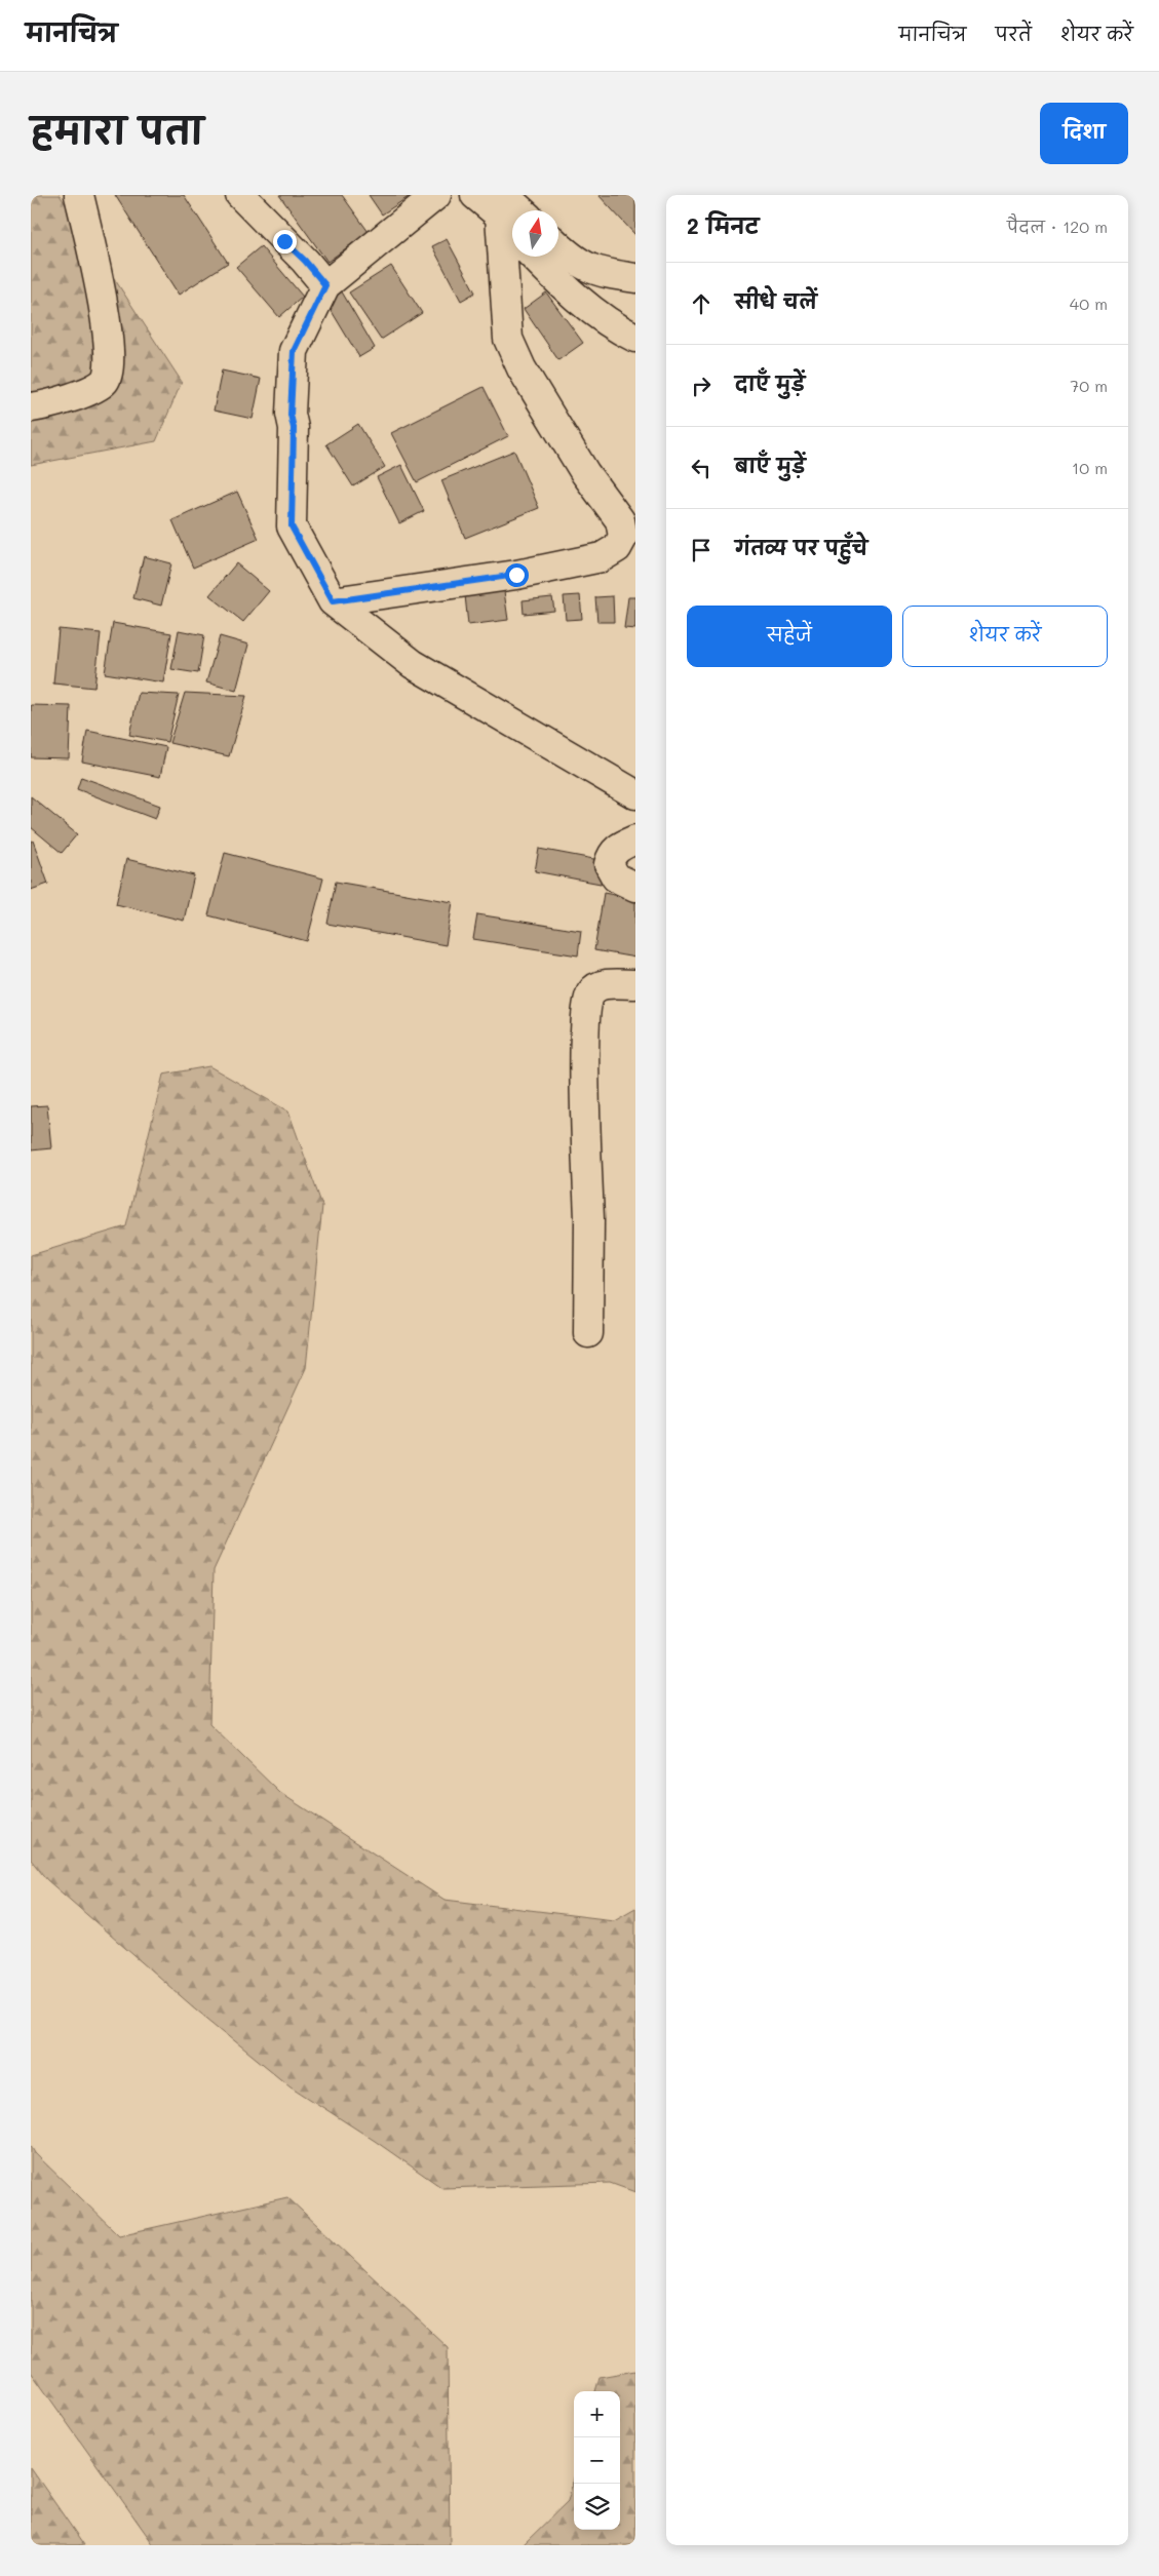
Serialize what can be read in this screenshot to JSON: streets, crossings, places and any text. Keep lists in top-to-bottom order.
{
  "north": "top",
  "page": {
    "header": "मानचित्र",
    "nav": ["मानचित्र", "परतें", "शेयर करें"],
    "title": "हमारा पता",
    "buttons": [
      "दिशा",
      ["सहेजें", "शेयर करें"]
    ],
    "heading": ["2 मिनट", "पैदल · 120 m"],
    "list": [
      ["सीधे चलें", "40 m"],
      ["दाएँ मुड़ें", "70 m"],
      ["बाएँ मुड़ें", "10 m"],
      "गंतव्य पर पहुँचे"
    ],
    "map_buttons": ["+", "−"]
  }
}
